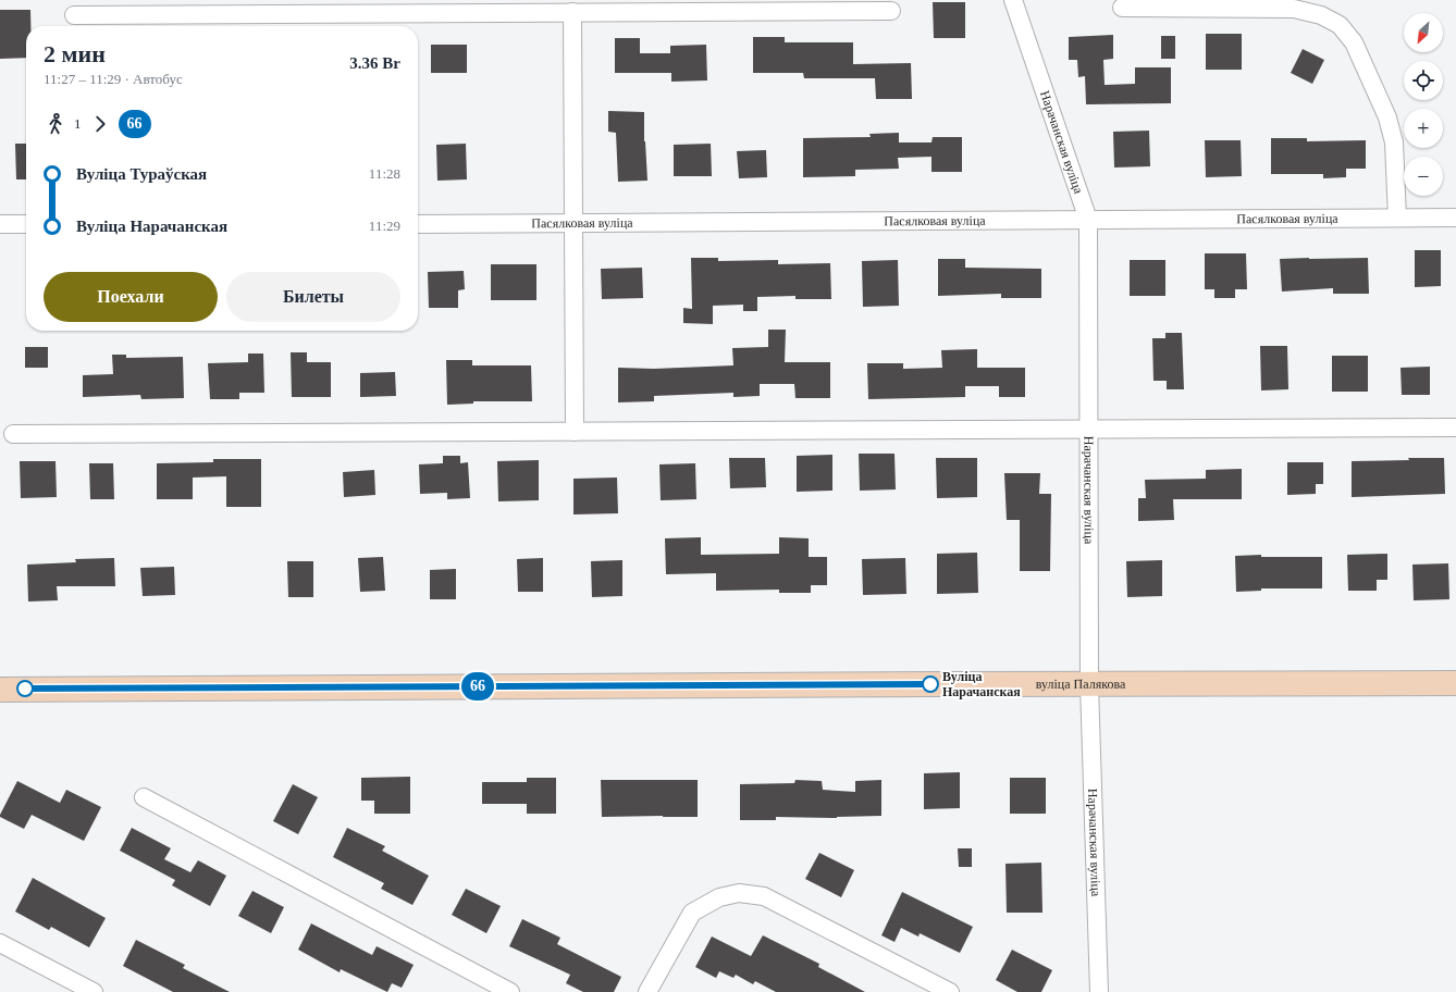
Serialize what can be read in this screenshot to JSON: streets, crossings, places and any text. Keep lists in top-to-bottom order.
{
  "streets": {
    "street": ["Нарачанская вуліца", "Пасялковая вуліца", "вуліца Палякова"]
  },
  "crossings": [
    ["Нарачанская вуліца", "Пасялковая вуліца"],
    ["Нарачанская вуліца", "вуліца Палякова"]
  ],
  "places": ["Вуліца Нарачанская"],
  "lines": ["bus line 66"],
  "north": "bottom left",
  "page": {
    "on_map": "66",
    "map_buttons": ["+", "−"],
    "heading": ["2 мин", "11:27 – 11:29 · Автобус", "3.36 Br"],
    "legs": ["1", "66"],
    "list": [
      {
        "name": "Вуліца Тураўская",
        "value": "11:28"
      },
      {
        "name": "Вуліца Нарачанская",
        "value": "11:29"
      }
    ],
    "buttons": ["Поехали", "Билеты"]
  }
}
